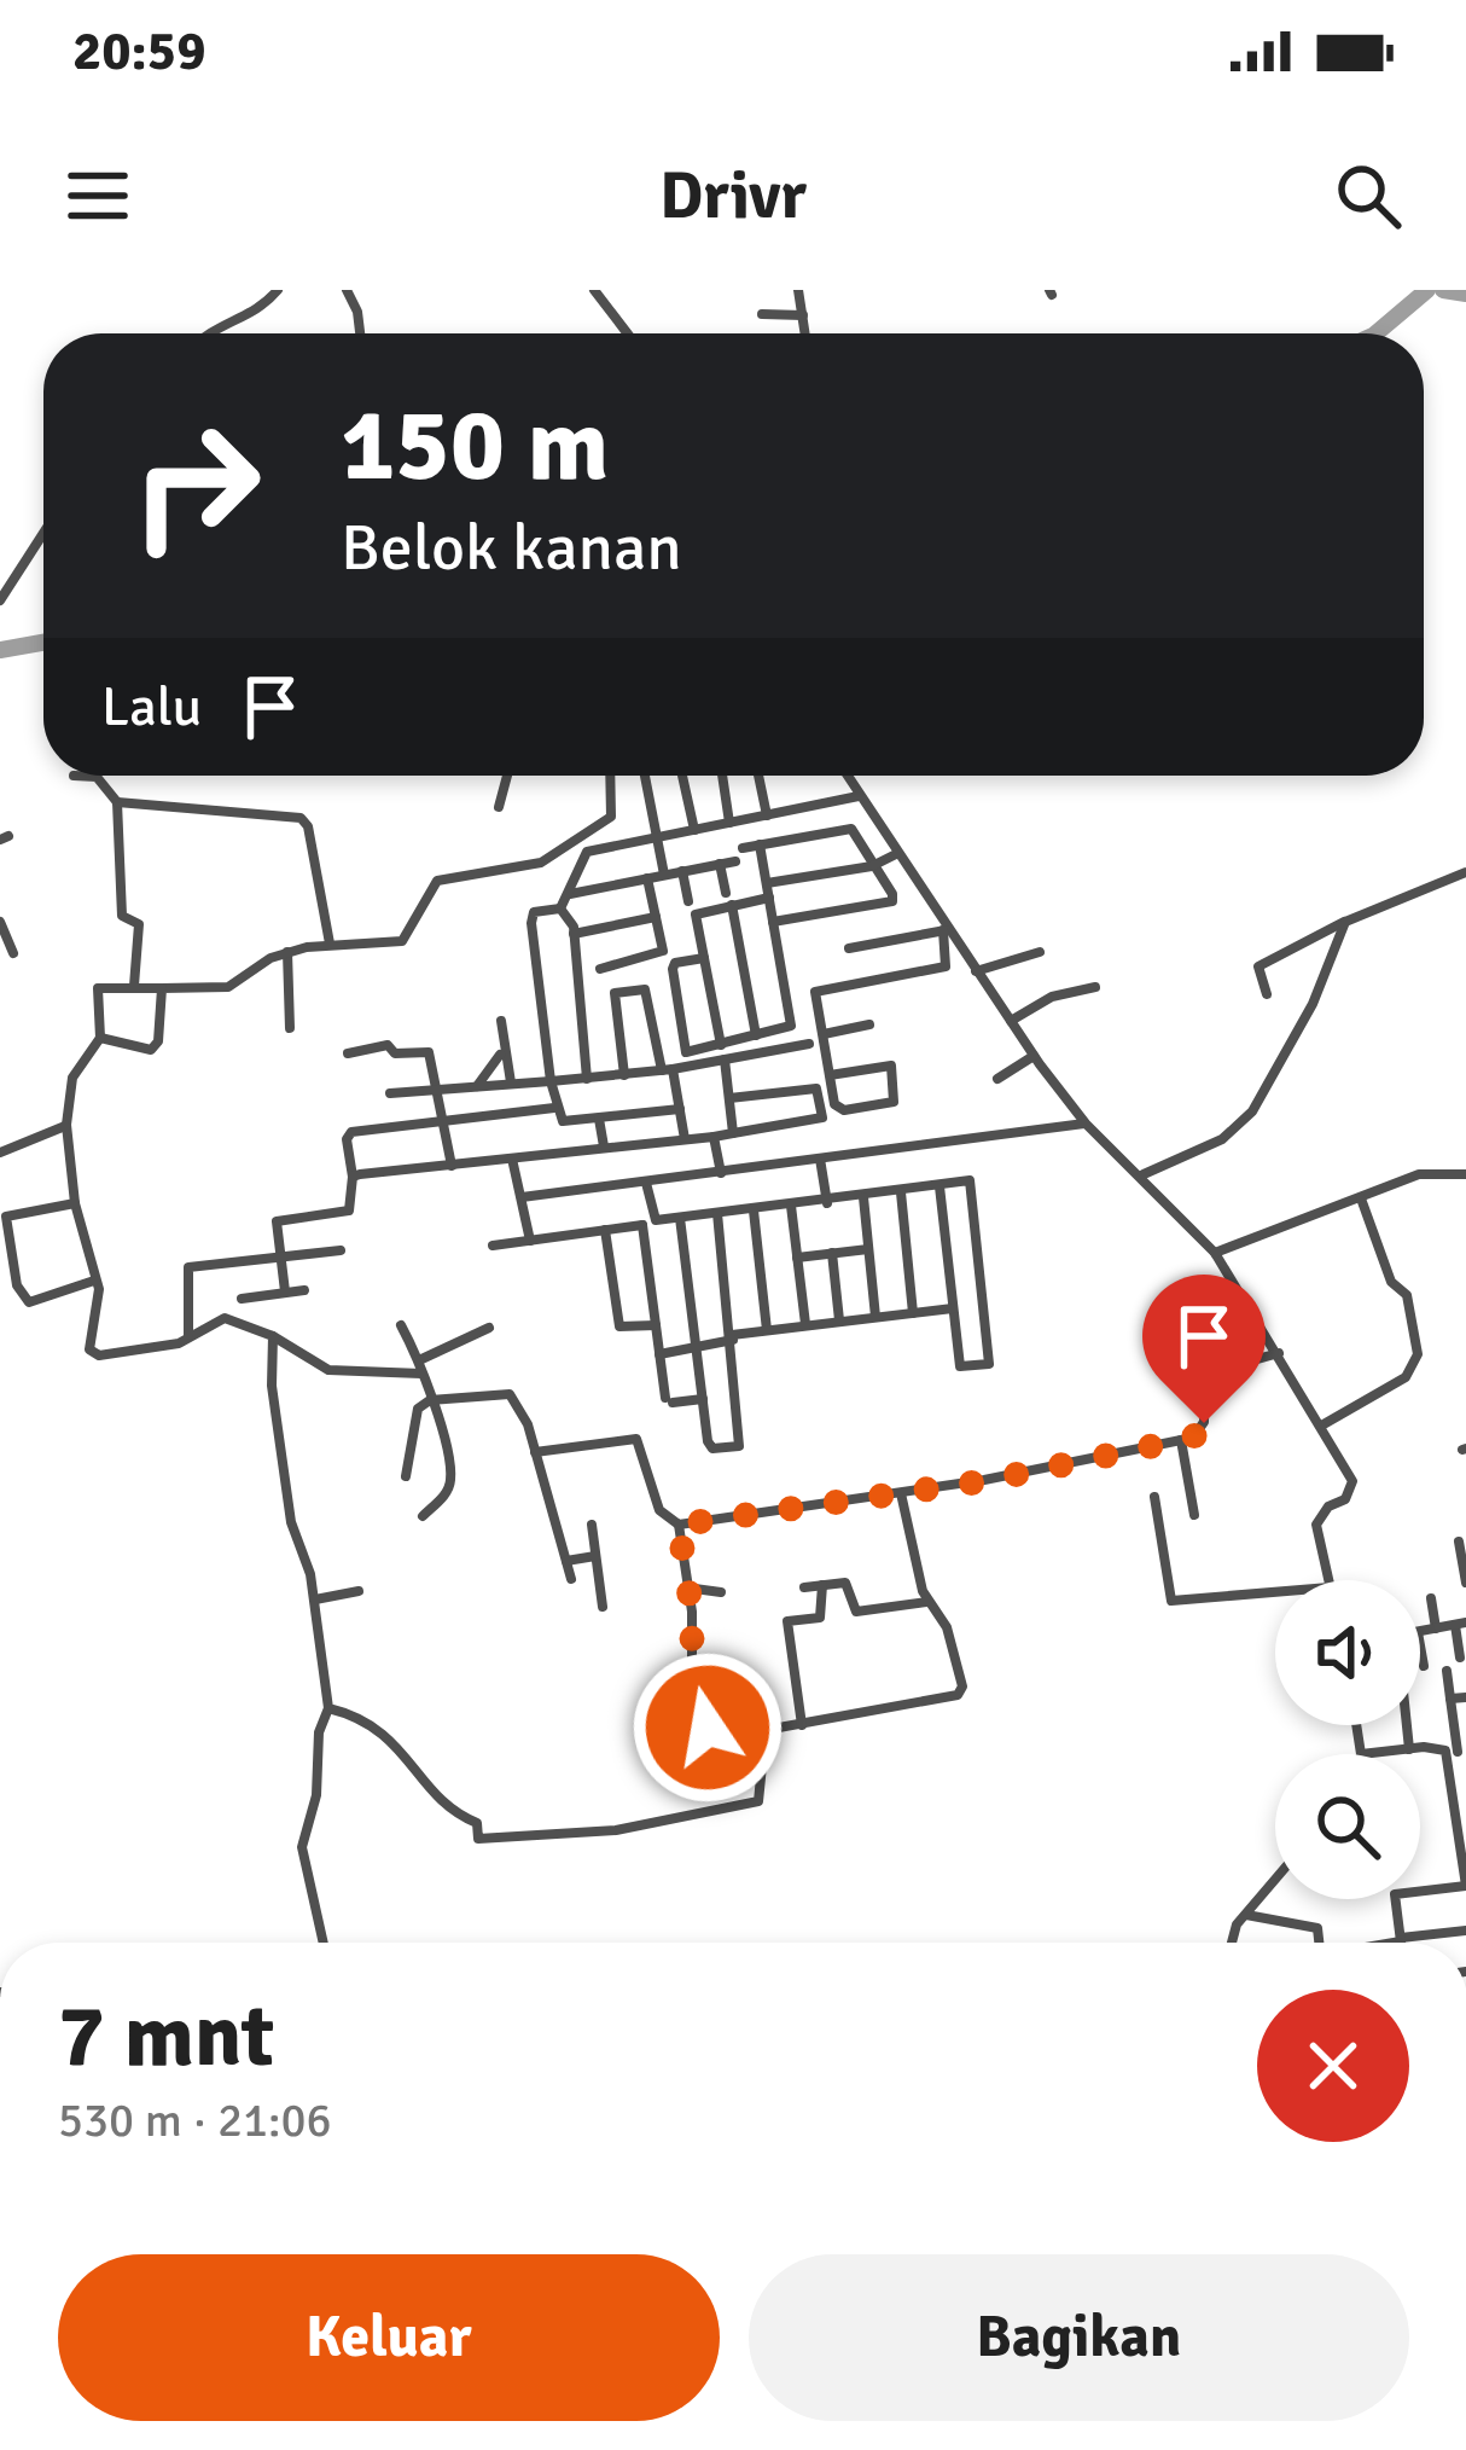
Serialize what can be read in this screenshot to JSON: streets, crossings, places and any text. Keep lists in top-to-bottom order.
{
  "page": {
    "status": "20:59",
    "header": "Drivr",
    "turn": ["150 m", "Belok kanan"],
    "then": "Lalu",
    "heading": ["7 mnt", "530 m · 21:06"],
    "buttons": ["Keluar", "Bagikan"]
  }
}
